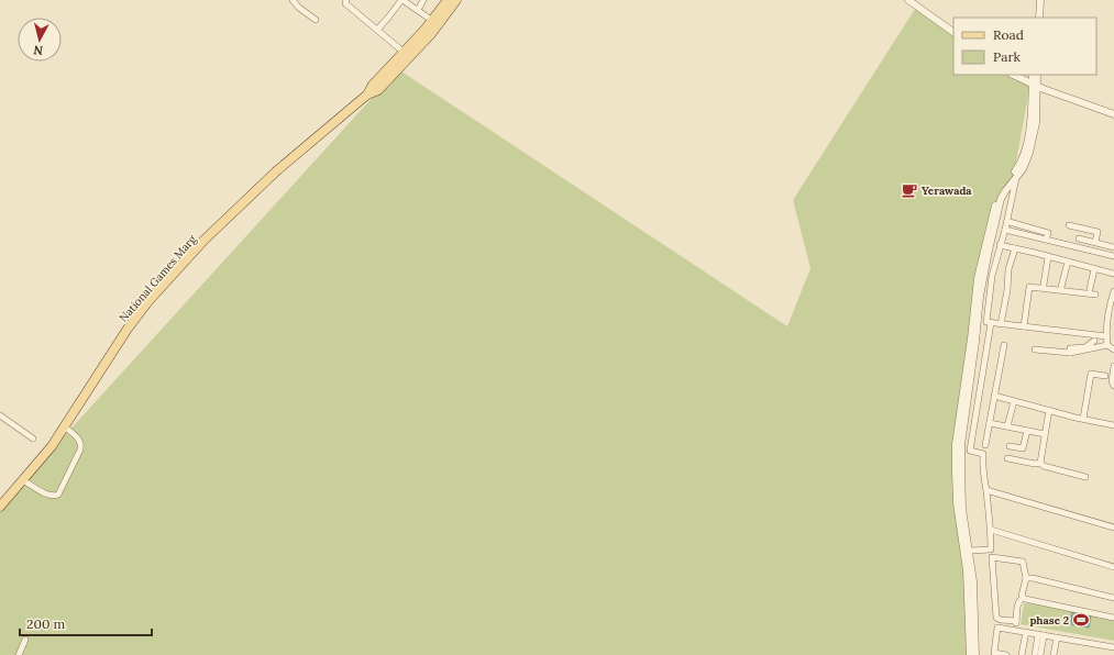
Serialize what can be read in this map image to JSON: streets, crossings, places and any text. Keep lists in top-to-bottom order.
{
  "streets": {
    "main road": ["National Games Marg"]
  },
  "places": {
    "cafe": ["Yerawada"],
    "sports": ["phase 2"]
  },
  "legend": ["Road", "Park"],
  "scale_bar": "200 m",
  "north": "bottom"
}
